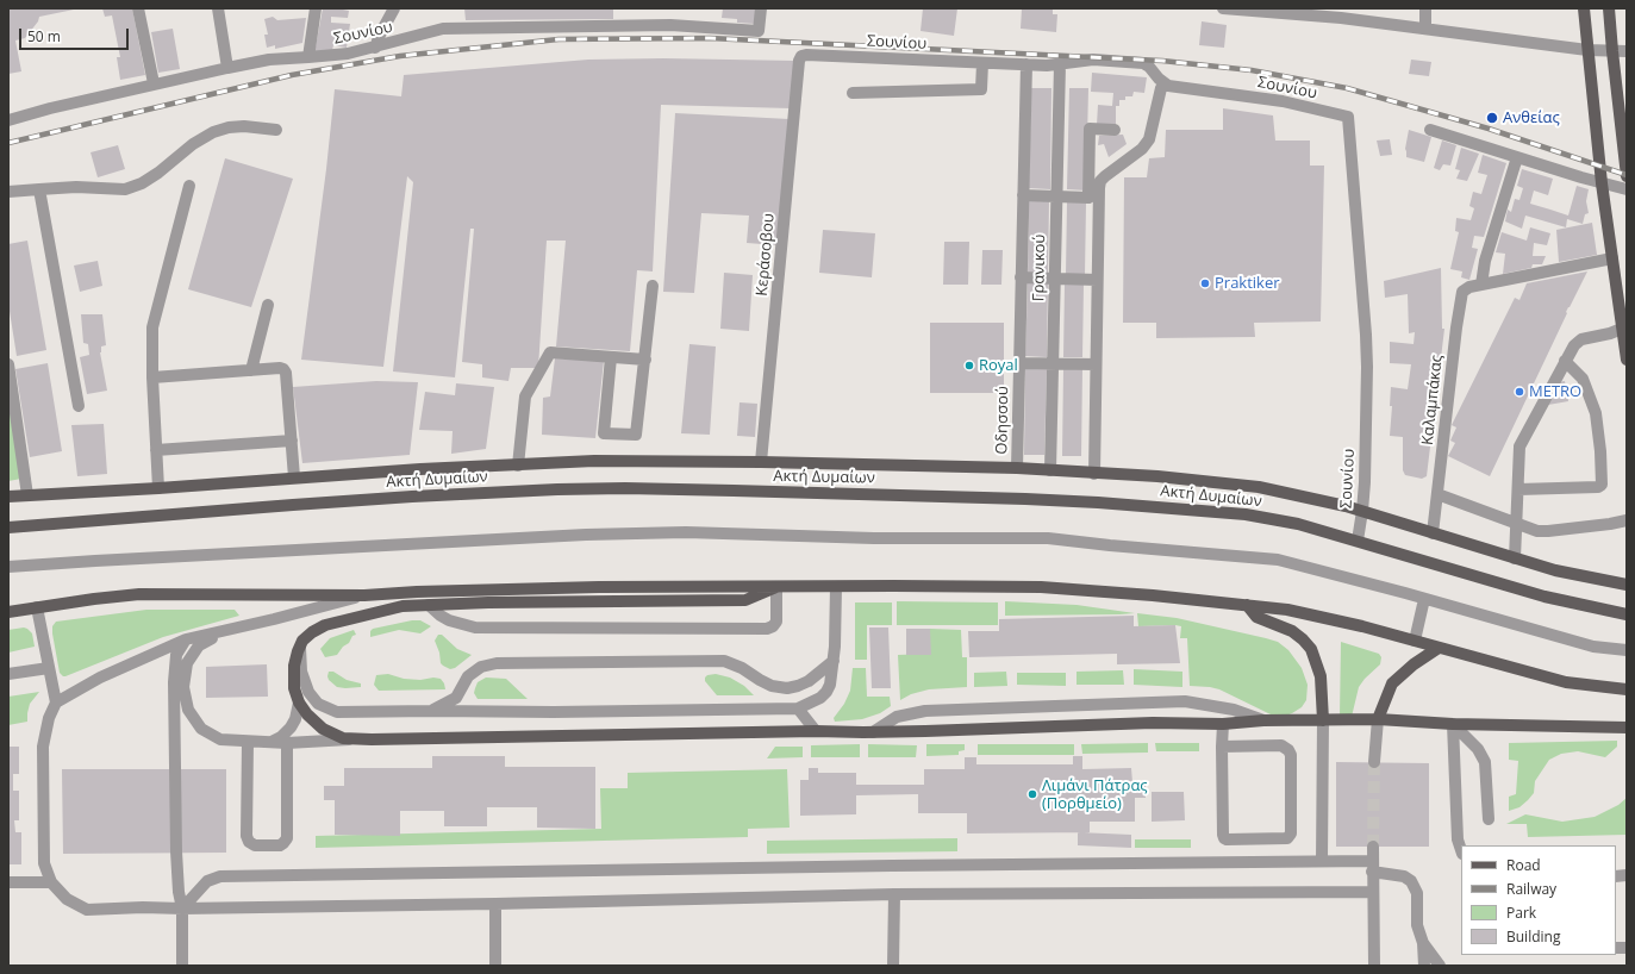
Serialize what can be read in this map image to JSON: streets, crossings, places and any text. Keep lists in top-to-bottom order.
{
  "streets": {
    "main road": ["Ακτή Δυμαίων"],
    "street": [
      "Σουνίου",
      "Κεράσοβου",
      "Γρανικού",
      "Καλαμπάκας",
      "Οδησσού"
    ]
  },
  "crossings": [
    ["Σουνίου", "Κεράσοβου"],
    ["Σουνίου", "Γρανικού"],
    ["Σουνίου", "Οδησσού"],
    ["Σουνίου", "Ακτή Δυμαίων"],
    ["Κεράσοβου", "Ακτή Δυμαίων"],
    ["Γρανικού", "Ακτή Δυμαίων"],
    ["Καλαμπάκας", "Ακτή Δυμαίων"],
    ["Οδησσού", "Ακτή Δυμαίων"]
  ],
  "places": [
    "Ανθείας",
    "Praktiker",
    "Royal",
    "METRO",
    "Λιμάνι Πάτρας (Πορθμείο)"
  ],
  "legend": [
    "Road",
    "Railway",
    "Park",
    "Building"
  ],
  "scale_bar": "50 m"
}
